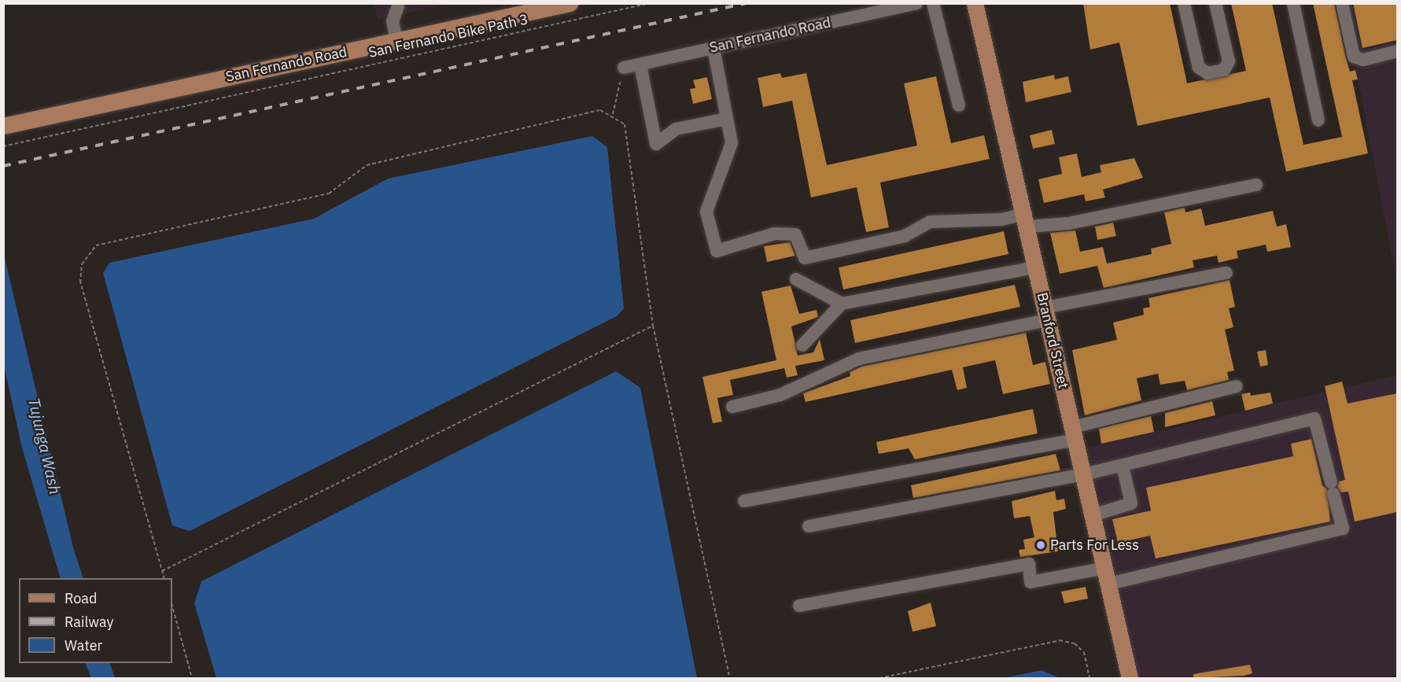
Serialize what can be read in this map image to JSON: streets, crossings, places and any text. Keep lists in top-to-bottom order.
{
  "streets": {
    "main road": ["San Fernando Road", "Branford Street"],
    "path": ["San Fernando Bike Path 3"]
  },
  "water": ["Tujunga Wash"],
  "places": ["Parts For Less"],
  "legend": ["Road", "Railway", "Water"]
}
